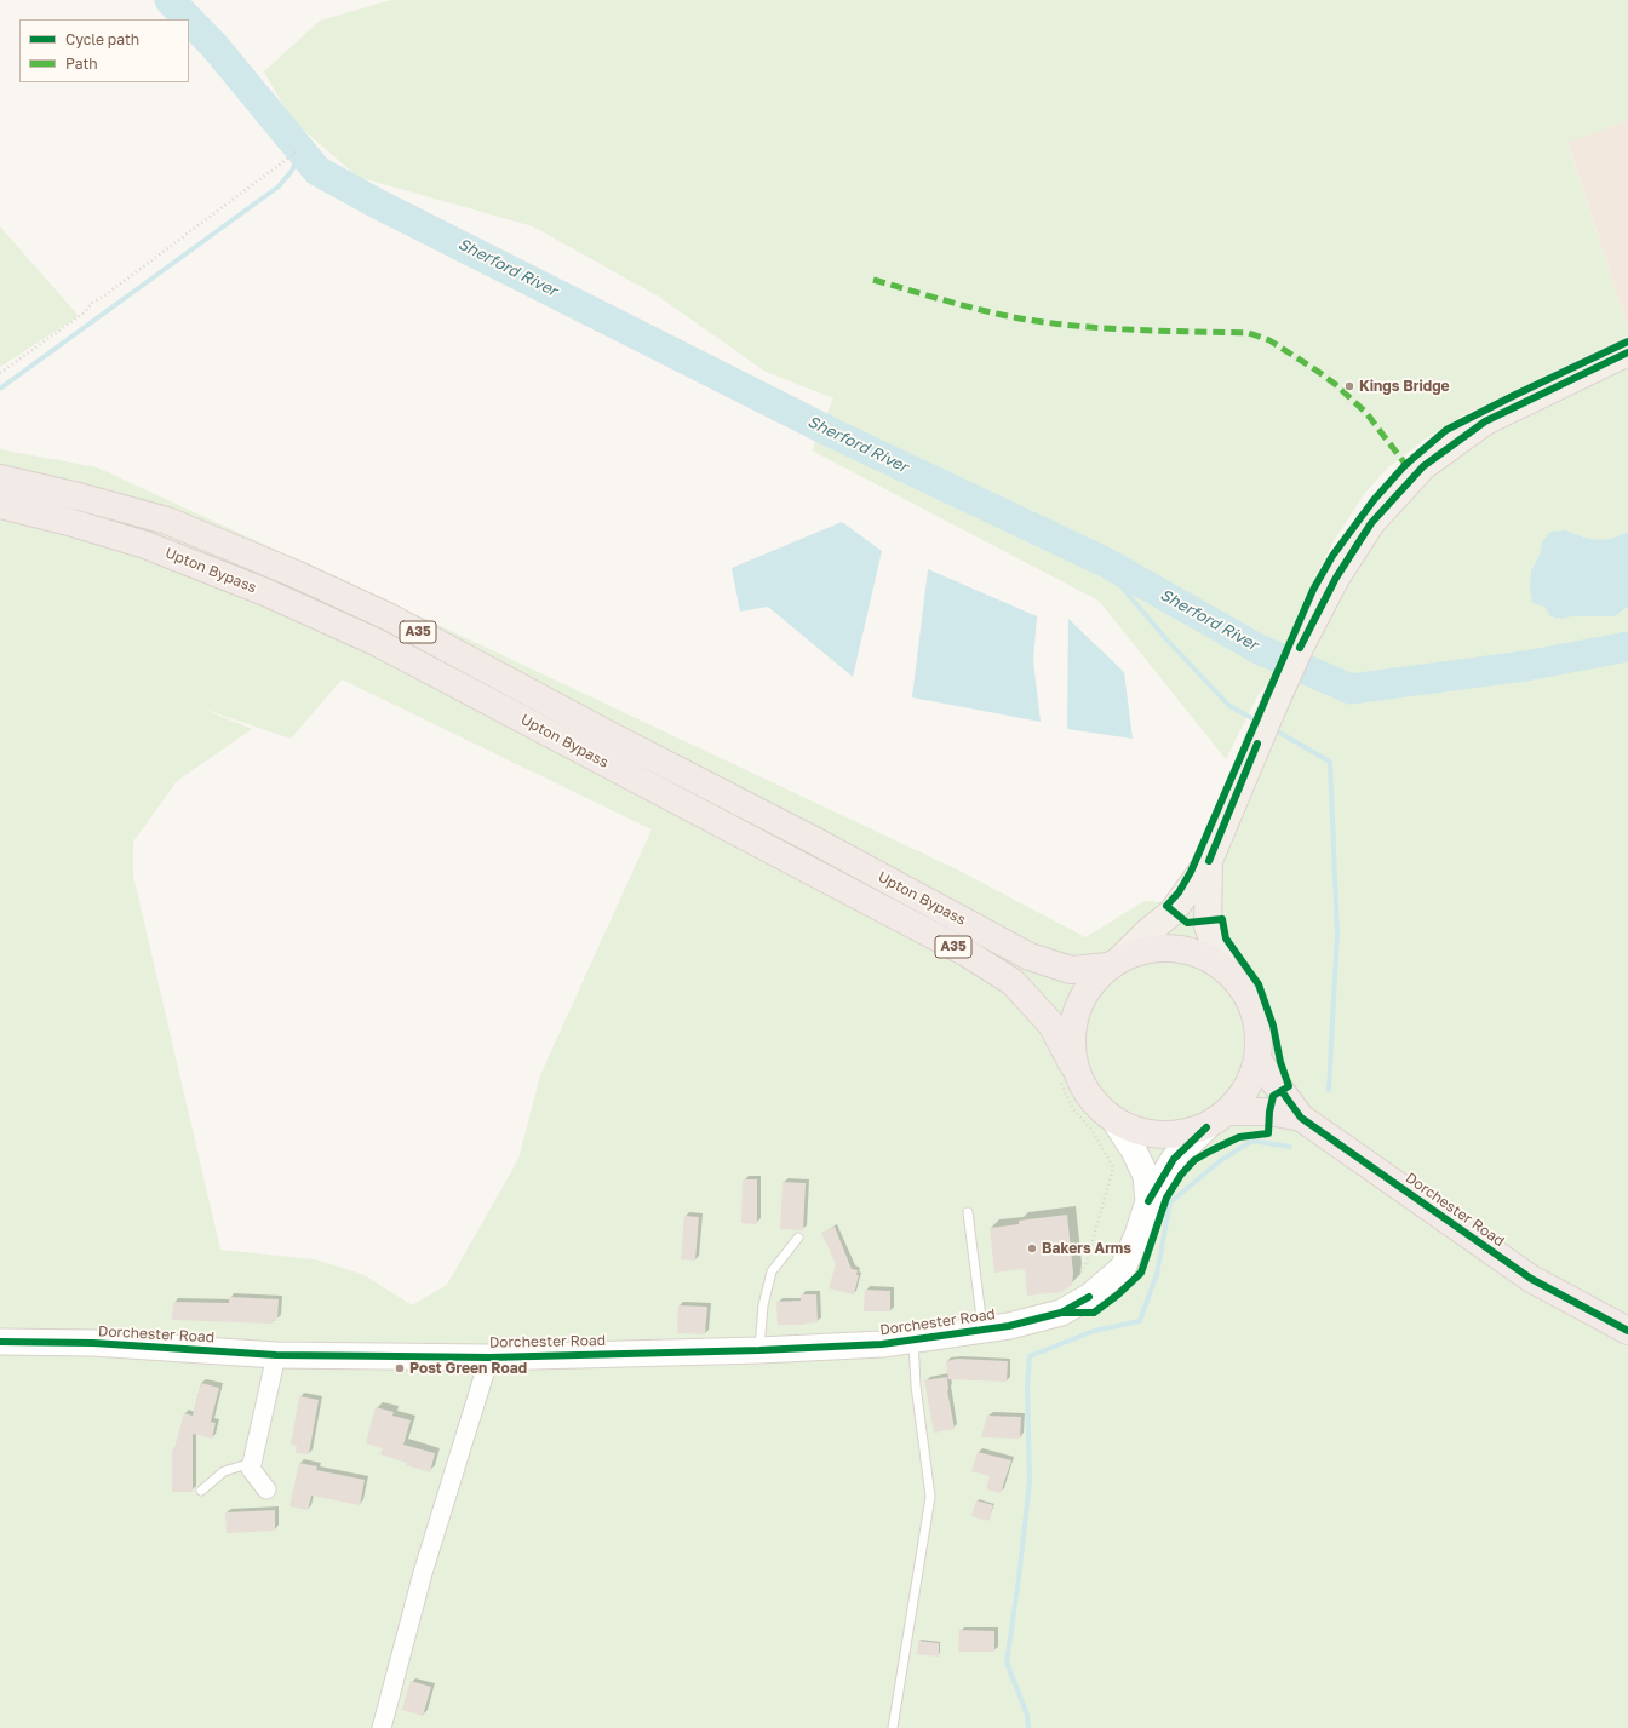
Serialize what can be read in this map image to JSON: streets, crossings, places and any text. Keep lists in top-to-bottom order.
{
  "streets": {
    "highway": ["Upton Bypass", "A35", "Dorchester Road"]
  },
  "crossings": [
    ["Upton Bypass", "Dorchester Road"]
  ],
  "water": ["Sherford River"],
  "places": ["Kings Bridge", "Bakers Arms", "Post Green Road"],
  "legend": ["Cycle path", "Path"]
}
